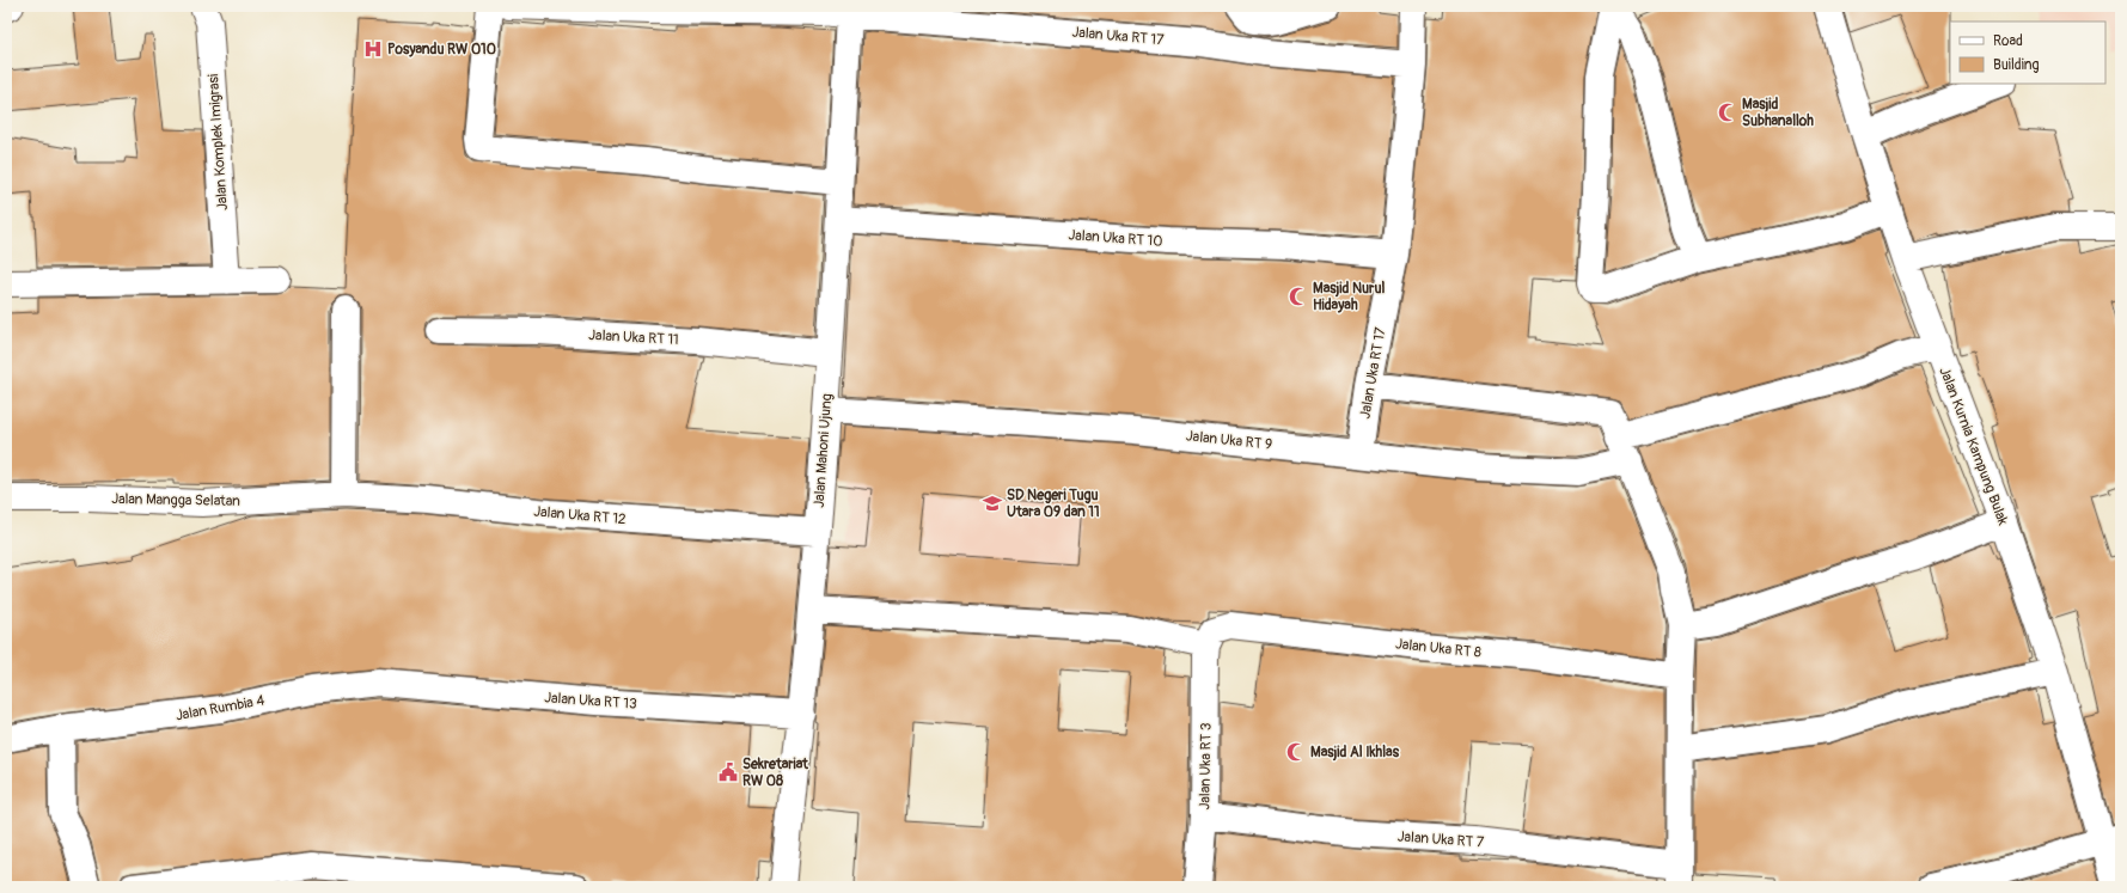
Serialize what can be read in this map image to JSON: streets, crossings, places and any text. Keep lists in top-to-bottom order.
{
  "streets": {
    "street": [
      "Jalan Uka RT 17",
      "Jalan Komplek Imigrasi",
      "Jalan Uka RT 10",
      "Jalan Uka RT 11",
      "Jalan Uka RT 9",
      "Jalan Kurnia Kampung Bulak",
      "Jalan Mahoni Ujung",
      "Jalan Mangga Selatan",
      "Jalan Uka RT 12",
      "Jalan Uka RT 8",
      "Jalan Uka RT 13",
      "Jalan Rumbia 4",
      "Jalan Uka RT 3",
      "Jalan Uka RT 7"
    ]
  },
  "crossings": [
    ["Jalan Uka RT 17", "Jalan Uka RT 10"],
    ["Jalan Uka RT 17", "Jalan Uka RT 9"],
    ["Jalan Uka RT 17", "Jalan Mahoni Ujung"],
    ["Jalan Uka RT 10", "Jalan Mahoni Ujung"],
    ["Jalan Uka RT 11", "Jalan Mahoni Ujung"],
    ["Jalan Uka RT 9", "Jalan Mahoni Ujung"],
    ["Jalan Mahoni Ujung", "Jalan Uka RT 12"],
    ["Jalan Mahoni Ujung", "Jalan Uka RT 13"],
    ["Jalan Mangga Selatan", "Jalan Uka RT 12"],
    ["Jalan Uka RT 8", "Jalan Uka RT 3"],
    ["Jalan Uka RT 13", "Jalan Rumbia 4"],
    ["Jalan Uka RT 3", "Jalan Uka RT 7"]
  ],
  "places": {
    "hospital": ["Posyandu RW 010"],
    "mosque": ["Masjid Subhanalloh", "Masjid Nurul Hidayah", "Masjid Al Ikhlas"],
    "school or university": ["SD Negeri Tugu Utara 09 dan 11"],
    "public building": ["Sekretariat RW 08"]
  },
  "legend": ["Road", "Building"]
}
